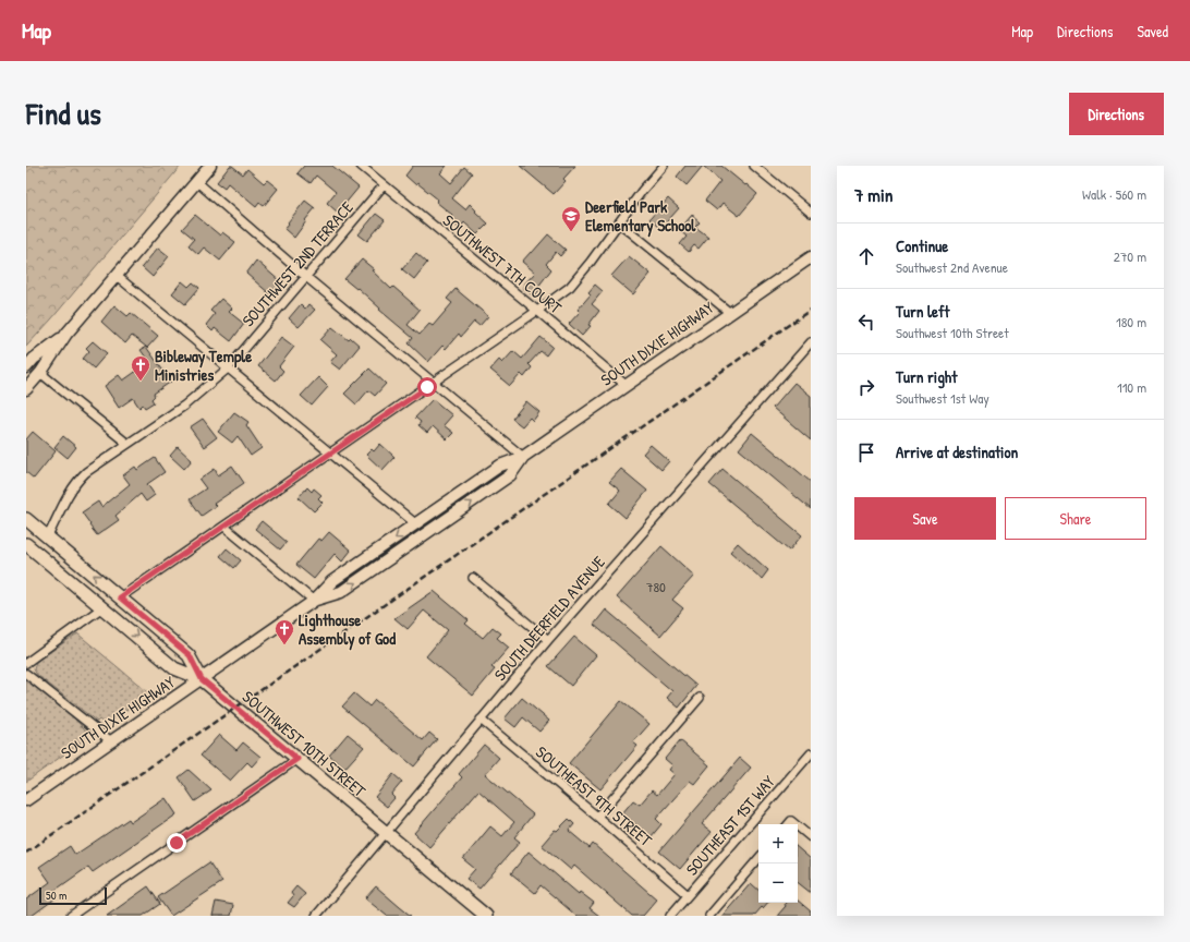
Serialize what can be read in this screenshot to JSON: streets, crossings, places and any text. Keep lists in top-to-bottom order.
{
  "streets": {
    "main road": ["SOUTH DIXIE HIGHWAY", "SOUTHWEST 10TH STREET"],
    "street": [
      "SOUTHWEST 2ND TERRACE",
      "SOUTHWEST 7TH COURT",
      "SOUTH DEERFIELD AVENUE",
      "SOUTHEAST 9TH STREET",
      "SOUTHEAST 1ST WAY"
    ]
  },
  "crossings": [
    ["SOUTHWEST 2ND TERRACE", "SOUTHWEST 7TH COURT"],
    ["SOUTHWEST 2ND TERRACE", "SOUTHWEST 10TH STREET"],
    ["SOUTHWEST 7TH COURT", "SOUTH DIXIE HIGHWAY"],
    ["SOUTH DIXIE HIGHWAY", "SOUTHWEST 10TH STREET"],
    ["SOUTH DEERFIELD AVENUE", "SOUTHWEST 10TH STREET"],
    ["SOUTH DEERFIELD AVENUE", "SOUTHEAST 9TH STREET"],
    ["SOUTHEAST 9TH STREET", "SOUTHEAST 1ST WAY"]
  ],
  "places": {
    "school or university": ["Deerfield Park Elementary School"],
    "church": ["Bibleway Temple Ministries", "Lighthouse Assembly of God"]
  },
  "house_numbers": ["780"],
  "scale_bar": "50 m",
  "page": {
    "header": "Map",
    "nav": ["Map", "Directions", "Saved"],
    "title": "Find us",
    "buttons": [
      "Directions",
      ["Save", "Share"]
    ],
    "heading": ["7 min", "Walk · 560 m"],
    "list": [
      ["Continue", "Southwest 2nd Avenue", "270 m"],
      ["Turn left", "Southwest 10th Street", "180 m"],
      ["Turn right", "Southwest 1st Way", "110 m"],
      "Arrive at destination"
    ],
    "map_buttons": ["+", "−"],
    "scale": "50 m"
  }
}
